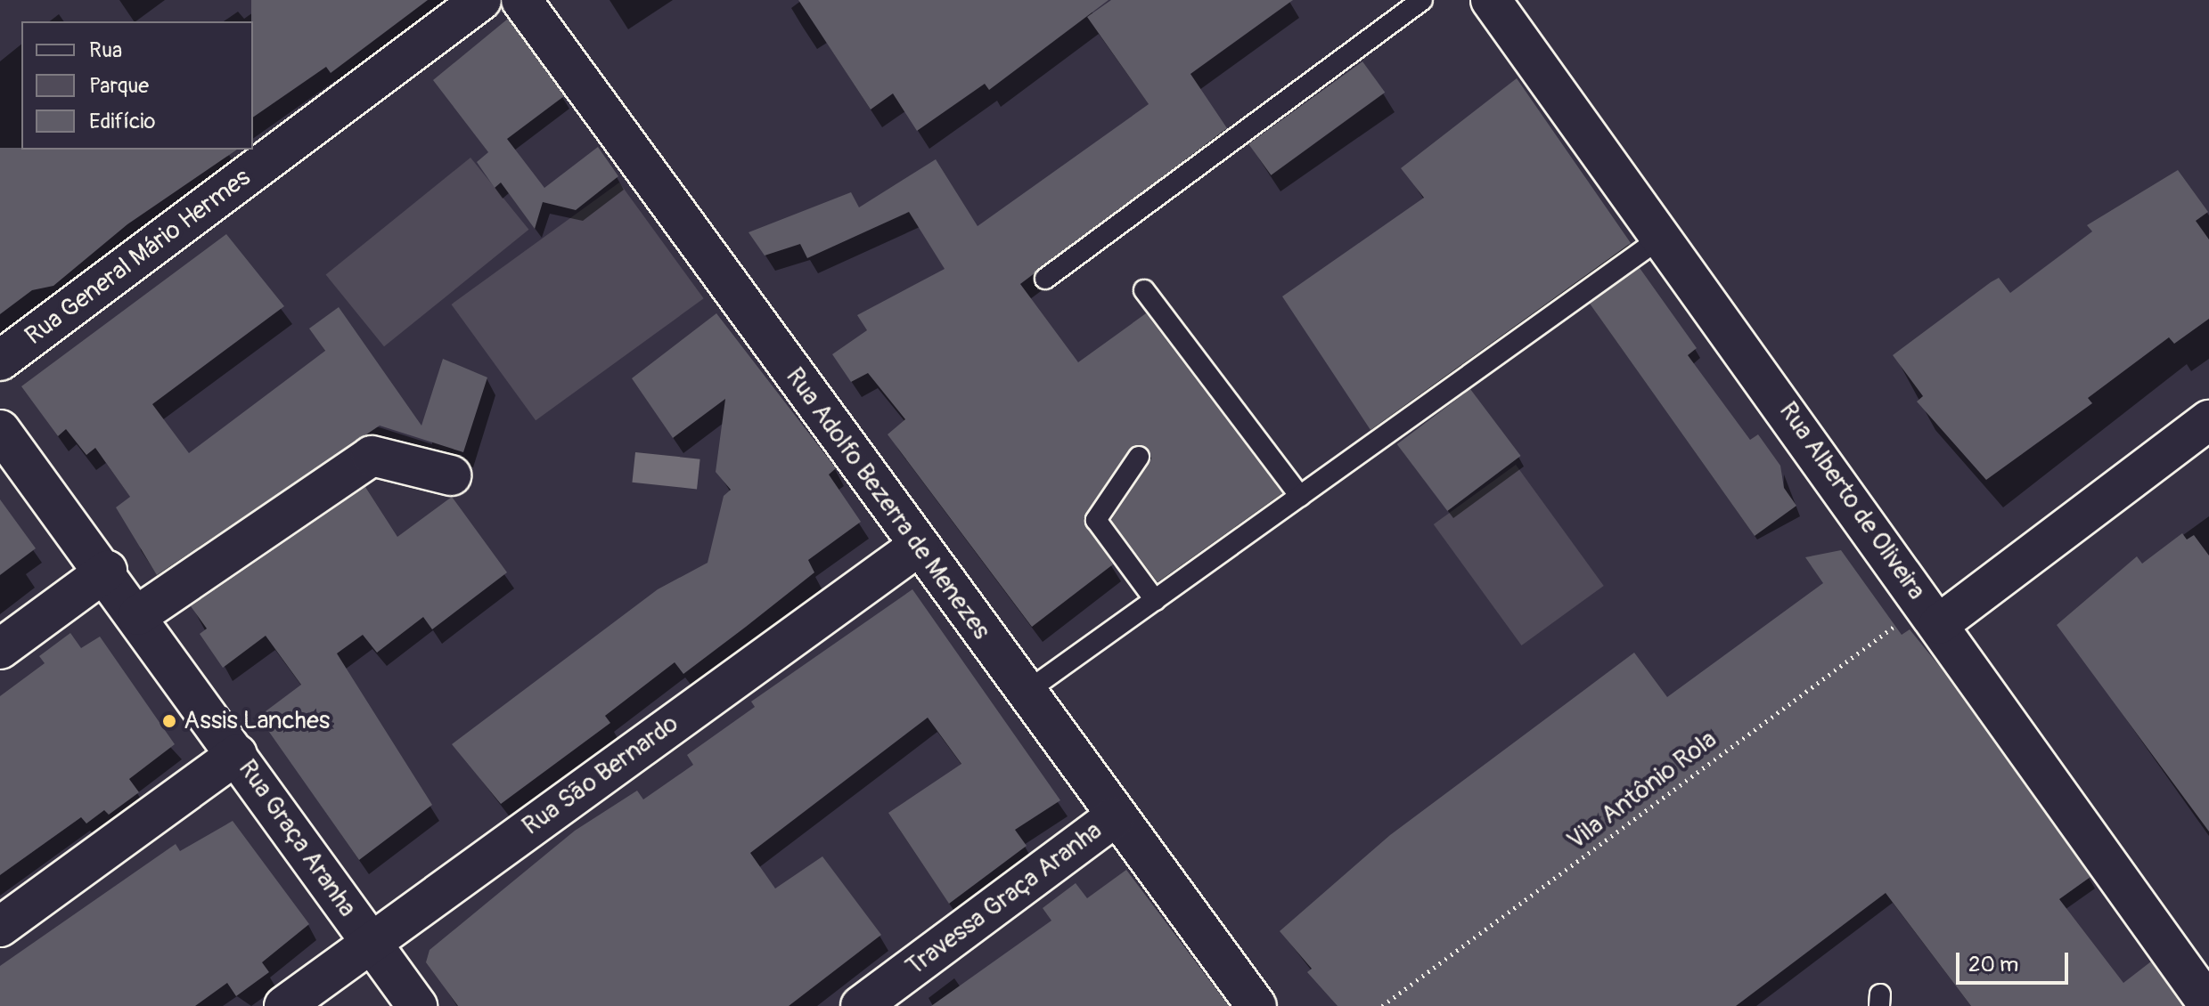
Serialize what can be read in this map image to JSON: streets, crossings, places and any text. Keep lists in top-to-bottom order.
{
  "streets": {
    "street": [
      "Rua General Mário Hermes",
      "Rua Alberto de Oliveira",
      "Rua Adolfo Bezerra de Menezes",
      "Rua São Bernardo",
      "Rua Graça Aranha",
      "Travessa Graça Aranha"
    ],
    "path": ["Vila Antônio Rola"]
  },
  "crossings": [
    ["Rua Alberto de Oliveira", "Vila Antônio Rola"],
    ["Rua Adolfo Bezerra de Menezes", "Rua São Bernardo"],
    ["Rua Adolfo Bezerra de Menezes", "Travessa Graça Aranha"],
    ["Rua São Bernardo", "Rua Graça Aranha"]
  ],
  "places": ["Assis Lanches"],
  "legend": ["Rua", "Parque", "Edifício"],
  "scale_bar": "20 m"
}
